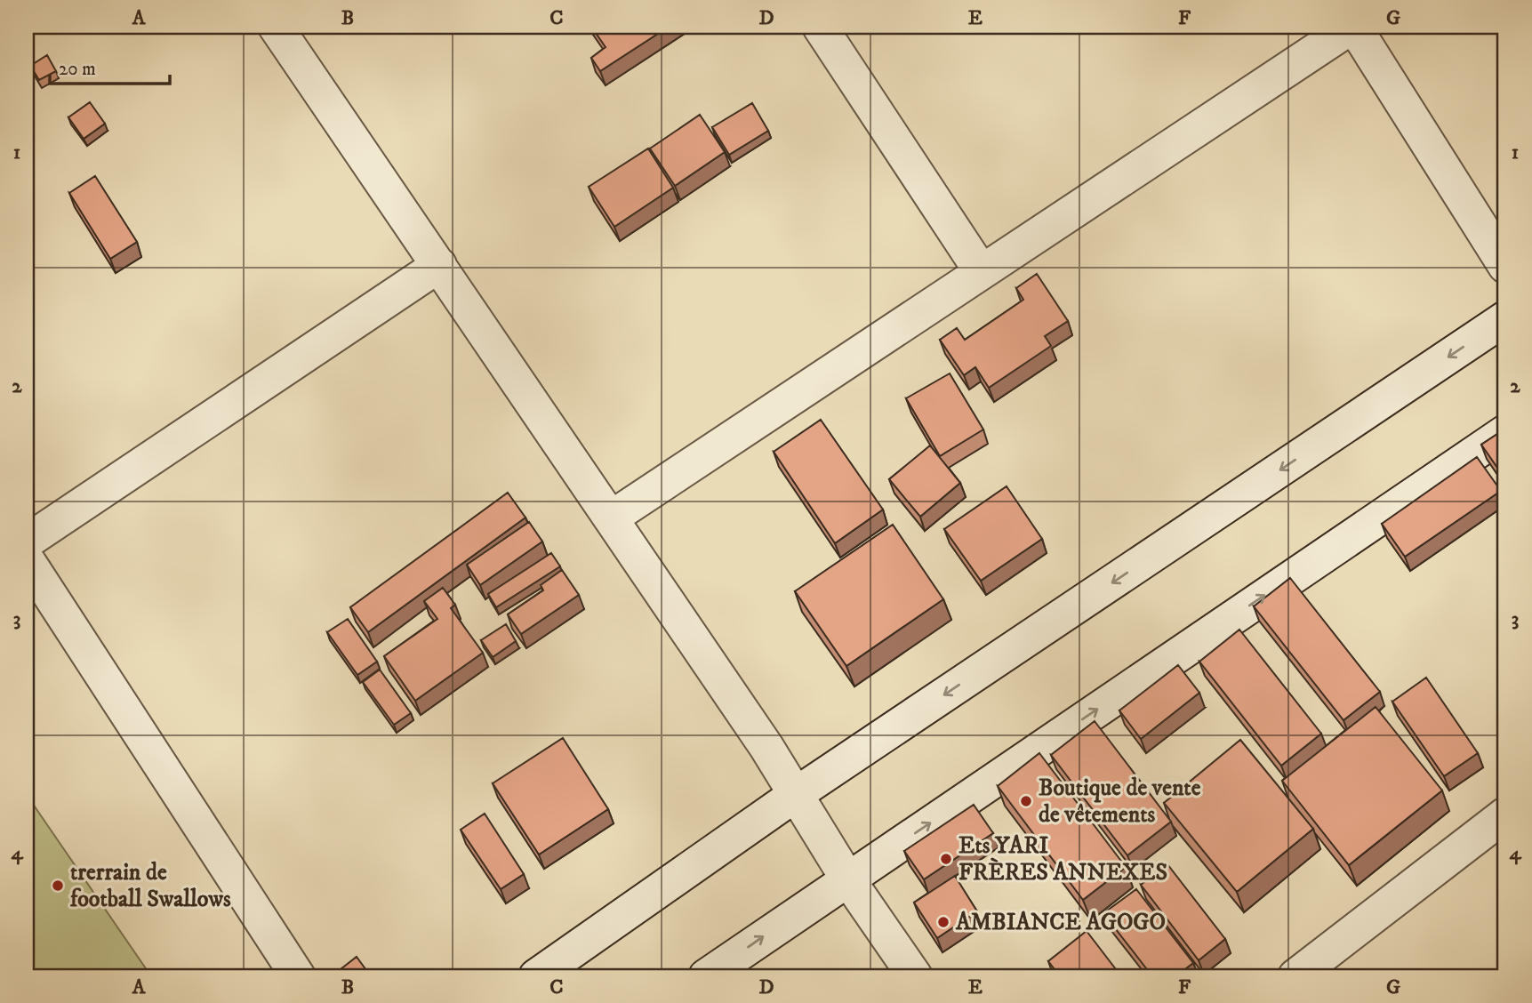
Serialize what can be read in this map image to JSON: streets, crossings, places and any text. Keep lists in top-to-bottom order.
{
  "places": [
    "Boutique de vente de vêtements",
    "Ets YARI FRÈRES ANNEXES",
    "trerrain de football Swallows",
    "AMBIANCE AGOGO"
  ],
  "scale_bar": "20 m",
  "grid": {
    "columns": [
      "A",
      "B",
      "C",
      "D",
      "E",
      "F",
      "G"
    ],
    "rows": [
      "1",
      "2",
      "3",
      "4"
    ]
  }
}
